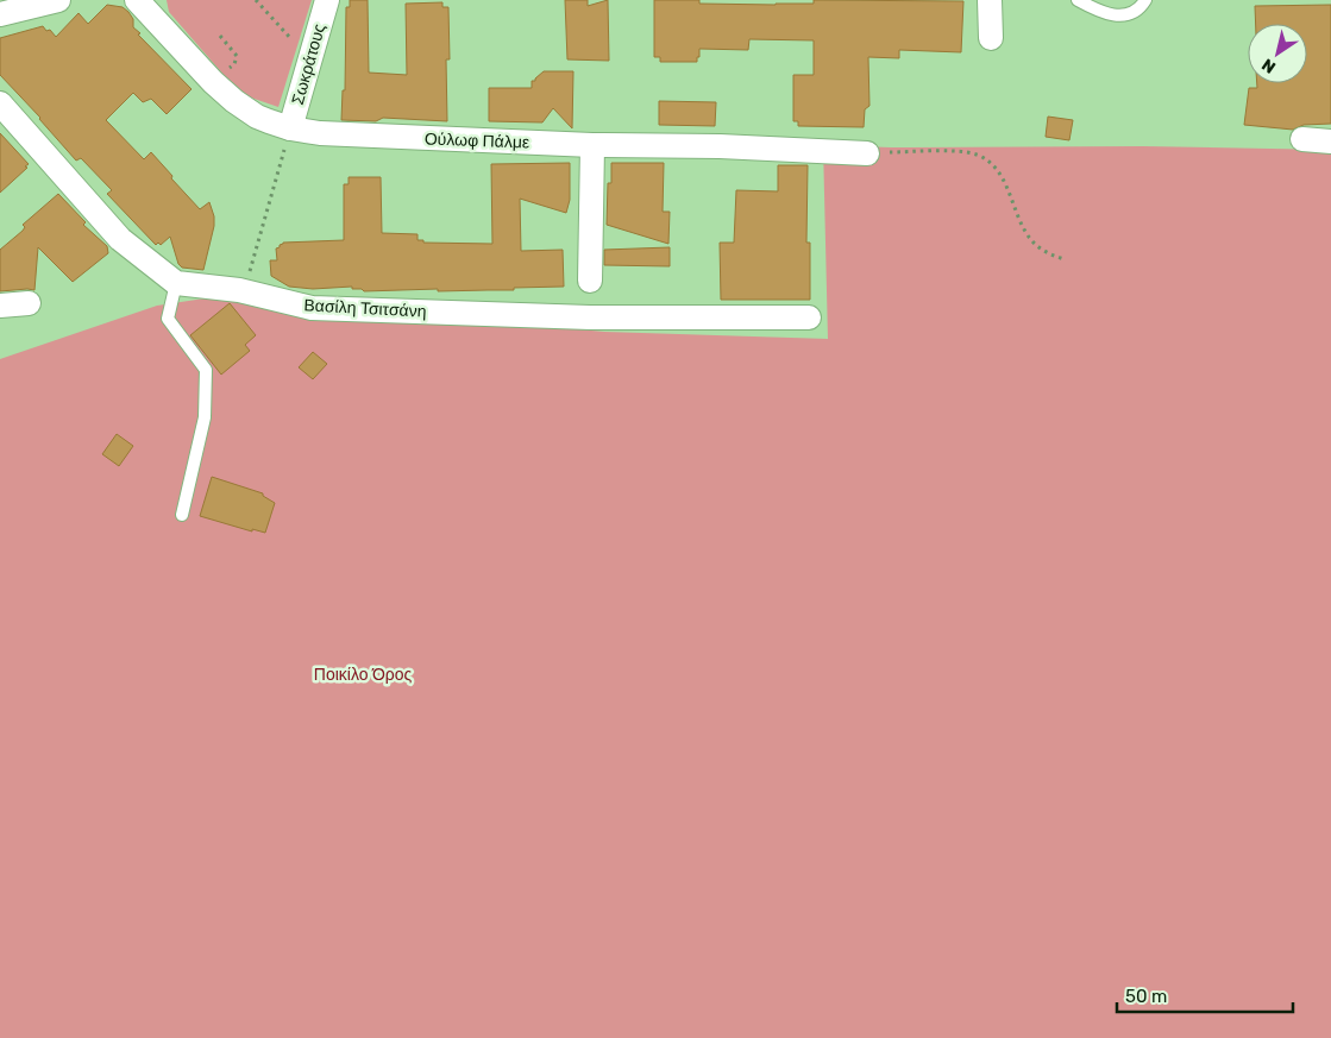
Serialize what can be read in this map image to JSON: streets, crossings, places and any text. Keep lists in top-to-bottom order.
{
  "streets": {
    "street": ["Σωκράτους", "Ούλωφ Πάλμε", "Βασίλη Τσιτσάνη"]
  },
  "crossings": [
    ["Σωκράτους", "Ούλωφ Πάλμε"]
  ],
  "parks": ["Ποικίλο Όρος"],
  "scale_bar": "50 m",
  "north": "bottom left"
}
